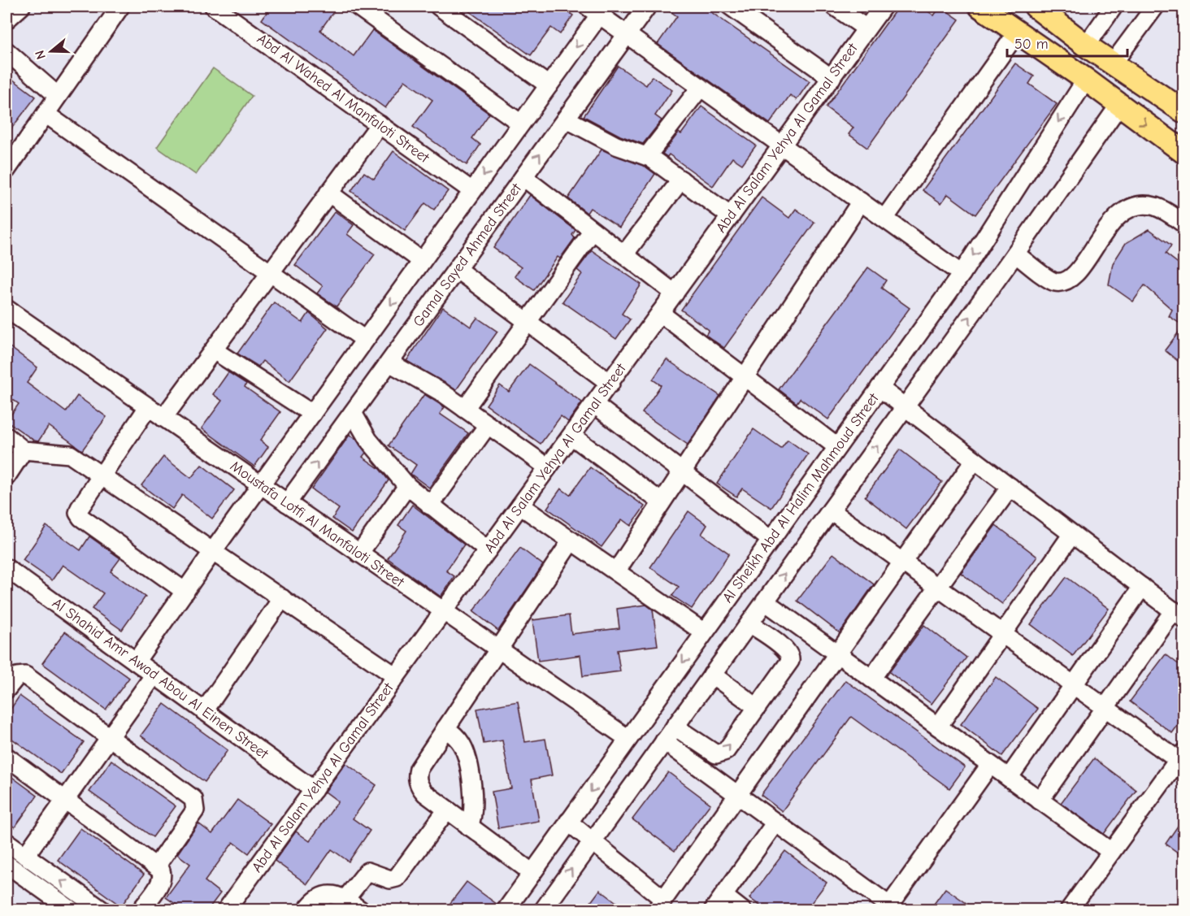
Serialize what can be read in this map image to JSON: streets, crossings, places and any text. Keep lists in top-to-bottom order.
{
  "streets": {
    "street": [
      "Abd Al Wahed Al Manfaloti Street",
      "Abd Al Salam Yehya Al Gamal Street",
      "Gamal Sayed Ahmed Street",
      "Al Sheikh Abd Al Halim Mahmoud Street",
      "Moustafa Lotfi Al Manfaloti Street",
      "Al Shahid Amr Awad Abou Al Einen Street"
    ]
  },
  "crossings": [
    ["Abd Al Salam Yehya Al Gamal Street", "Moustafa Lotfi Al Manfaloti Street"],
    ["Abd Al Salam Yehya Al Gamal Street", "Al Shahid Amr Awad Abou Al Einen Street"],
    ["Gamal Sayed Ahmed Street", "Moustafa Lotfi Al Manfaloti Street"],
    ["Al Sheikh Abd Al Halim Mahmoud Street", "Moustafa Lotfi Al Manfaloti Street"]
  ],
  "scale_bar": "50 m",
  "north": "left"
}
